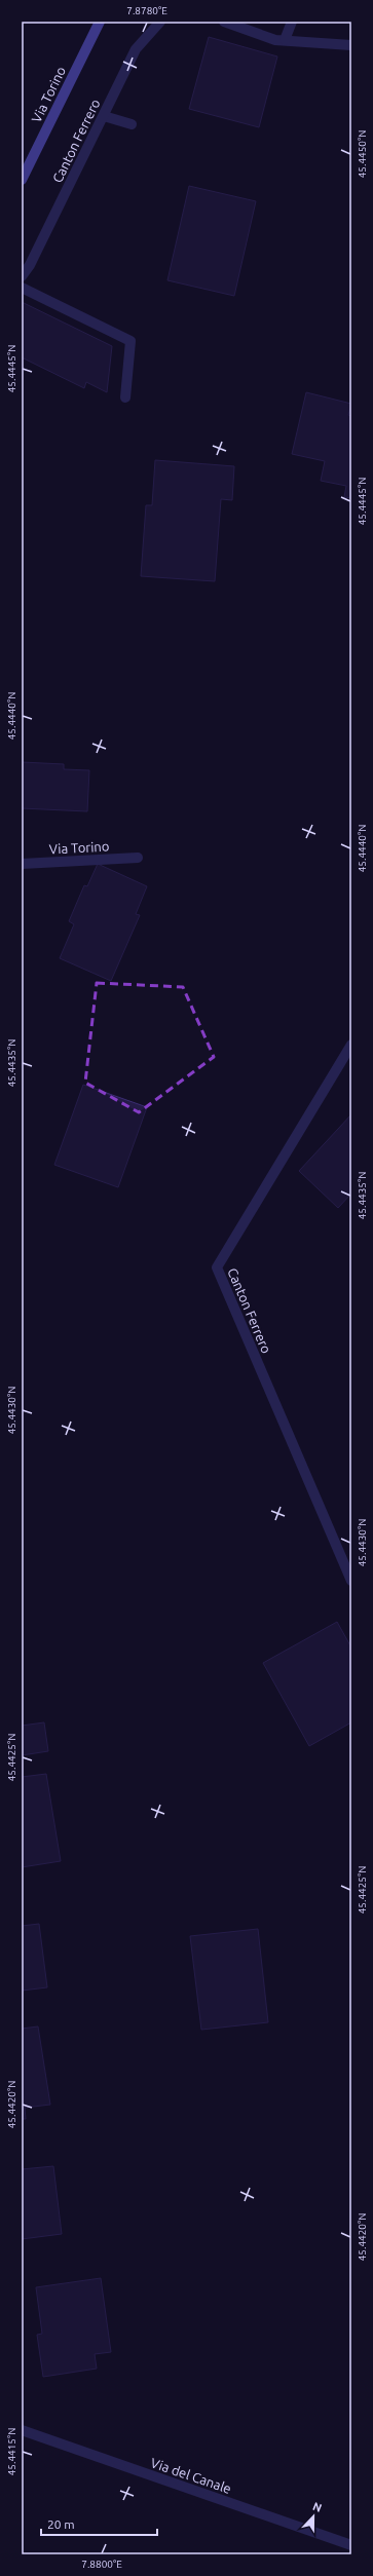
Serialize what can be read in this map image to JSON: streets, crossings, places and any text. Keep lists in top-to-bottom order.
{
  "streets": {
    "street": ["Via Torino", "Canton Ferrero", "Via del Canale"]
  },
  "scale_bar": "20 m",
  "north": "top",
  "coordinates": [
    "7.8780°E",
    "45.4450°N",
    "45.4445°N",
    "45.4440°N",
    "45.4435°N",
    "45.4430°N",
    "45.4425°N",
    "45.4420°N",
    "45.4415°N",
    "7.8800°E"
  ]
}
